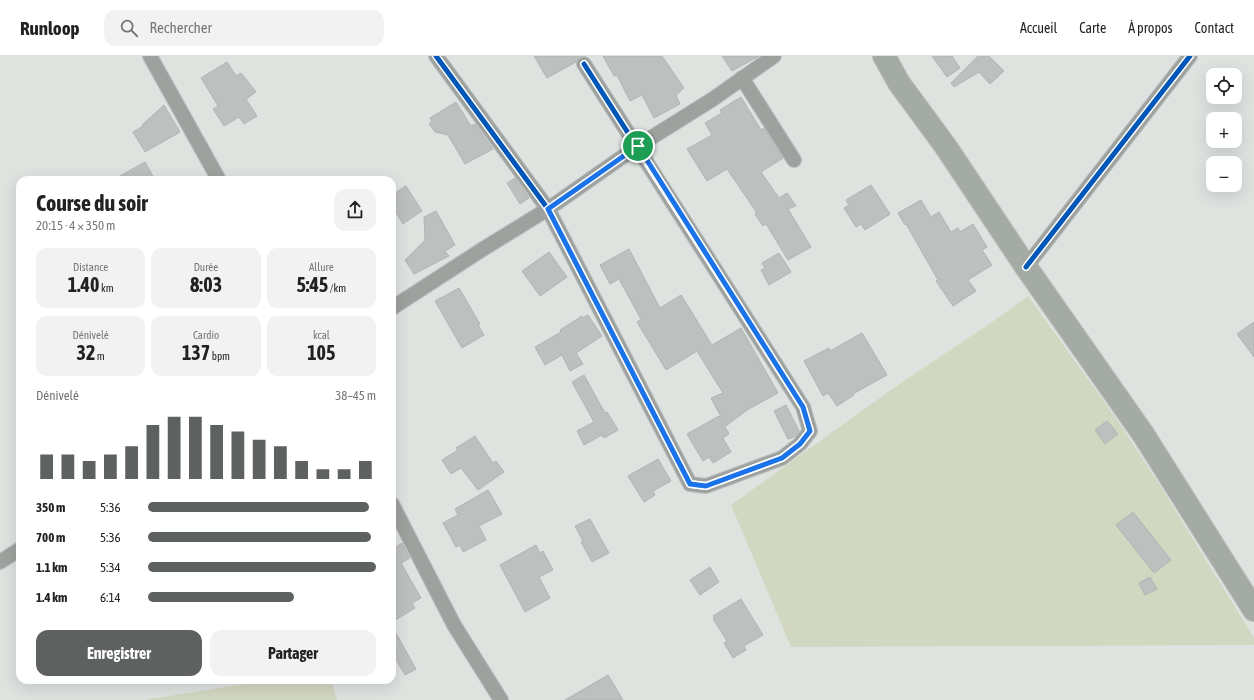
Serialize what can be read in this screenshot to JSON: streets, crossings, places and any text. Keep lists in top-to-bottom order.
{
  "page": {
    "header": "Runloop",
    "search": "Rechercher",
    "nav": [
      "Accueil",
      "Carte",
      "À propos",
      "Contact"
    ],
    "map_buttons": ["+", "−"],
    "heading": ["Course du soir", "20:15 · 4 × 350 m"],
    "stats": [
      ["Distance", "1.40 km"],
      ["Durée", "8:03"],
      ["Allure", "5:45 /km"],
      ["Dénivelé", "32 m"],
      ["Cardio", "137 bpm"],
      ["kcal", "105"]
    ],
    "chart": ["Dénivelé", "38–45 m"],
    "list": [
      {
        "name": "350 m",
        "note": "5:36"
      },
      {
        "name": "700 m",
        "note": "5:36"
      },
      {
        "name": "1.1 km",
        "note": "5:34"
      },
      {
        "name": "1.4 km",
        "note": "6:14"
      }
    ],
    "buttons": ["Enregistrer", "Partager"]
  }
}
